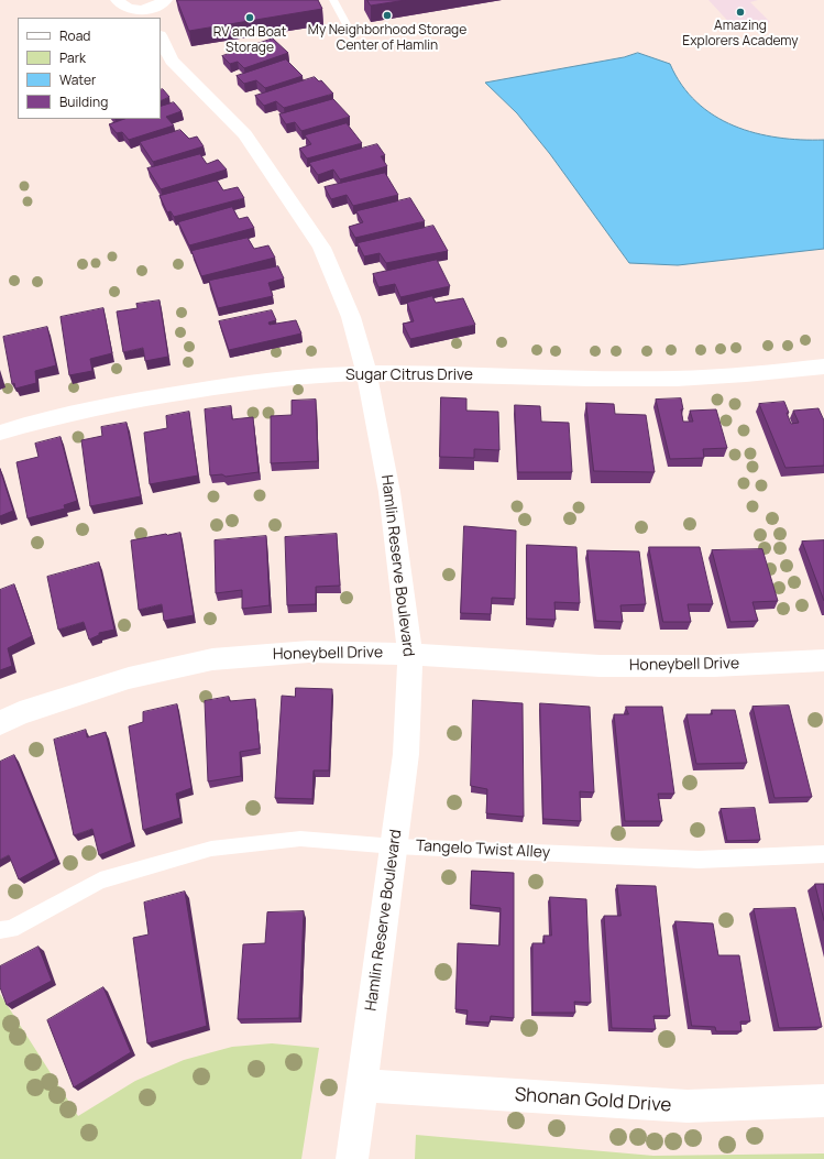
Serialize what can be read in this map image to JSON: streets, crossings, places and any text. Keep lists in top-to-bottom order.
{
  "streets": {
    "street": [
      "Sugar Citrus Drive",
      "Hamlin Reserve Boulevard",
      "Honeybell Drive",
      "Shonan Gold Drive"
    ],
    "lane": ["Tangelo Twist Alley"]
  },
  "crossings": [
    ["Sugar Citrus Drive", "Hamlin Reserve Boulevard"],
    ["Hamlin Reserve Boulevard", "Honeybell Drive"],
    ["Hamlin Reserve Boulevard", "Tangelo Twist Alley"],
    ["Hamlin Reserve Boulevard", "Shonan Gold Drive"]
  ],
  "places": ["Amazing Explorers Academy", "My Neighborhood Storage Center of Hamlin", "RV and Boat Storage"],
  "legend": [
    "Road",
    "Park",
    "Water",
    "Building"
  ]
}
